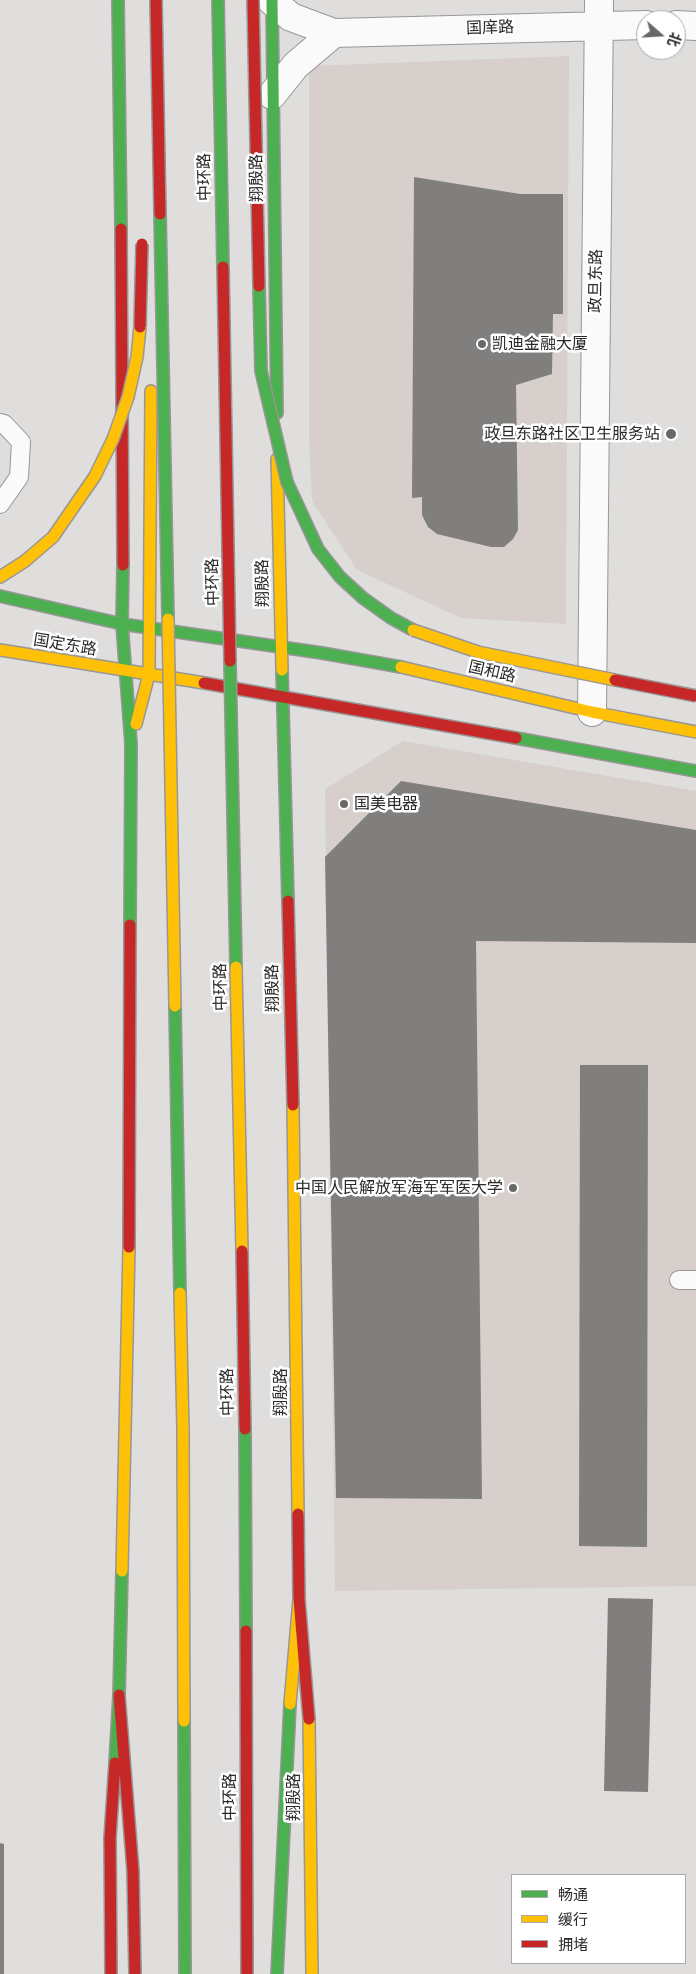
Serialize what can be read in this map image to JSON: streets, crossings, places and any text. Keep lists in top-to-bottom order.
{
  "streets": {
    "main road": [
      "中环路",
      "翔殷路",
      "国定东路",
      "国和路"
    ],
    "street": ["国庠路", "政旦东路"]
  },
  "crossings": [
    ["国庠路", "翔殷路"],
    ["国庠路", "政旦东路"],
    ["翔殷路", "国定东路"],
    ["翔殷路", "国和路"],
    ["政旦东路", "国和路"]
  ],
  "places": [
    "凯迪金融大厦",
    "政旦东路社区卫生服务站",
    "国美电器",
    "中国人民解放军海军军医大学"
  ],
  "legend": ["畅通", "缓行", "拥堵"],
  "north": "right"
}
